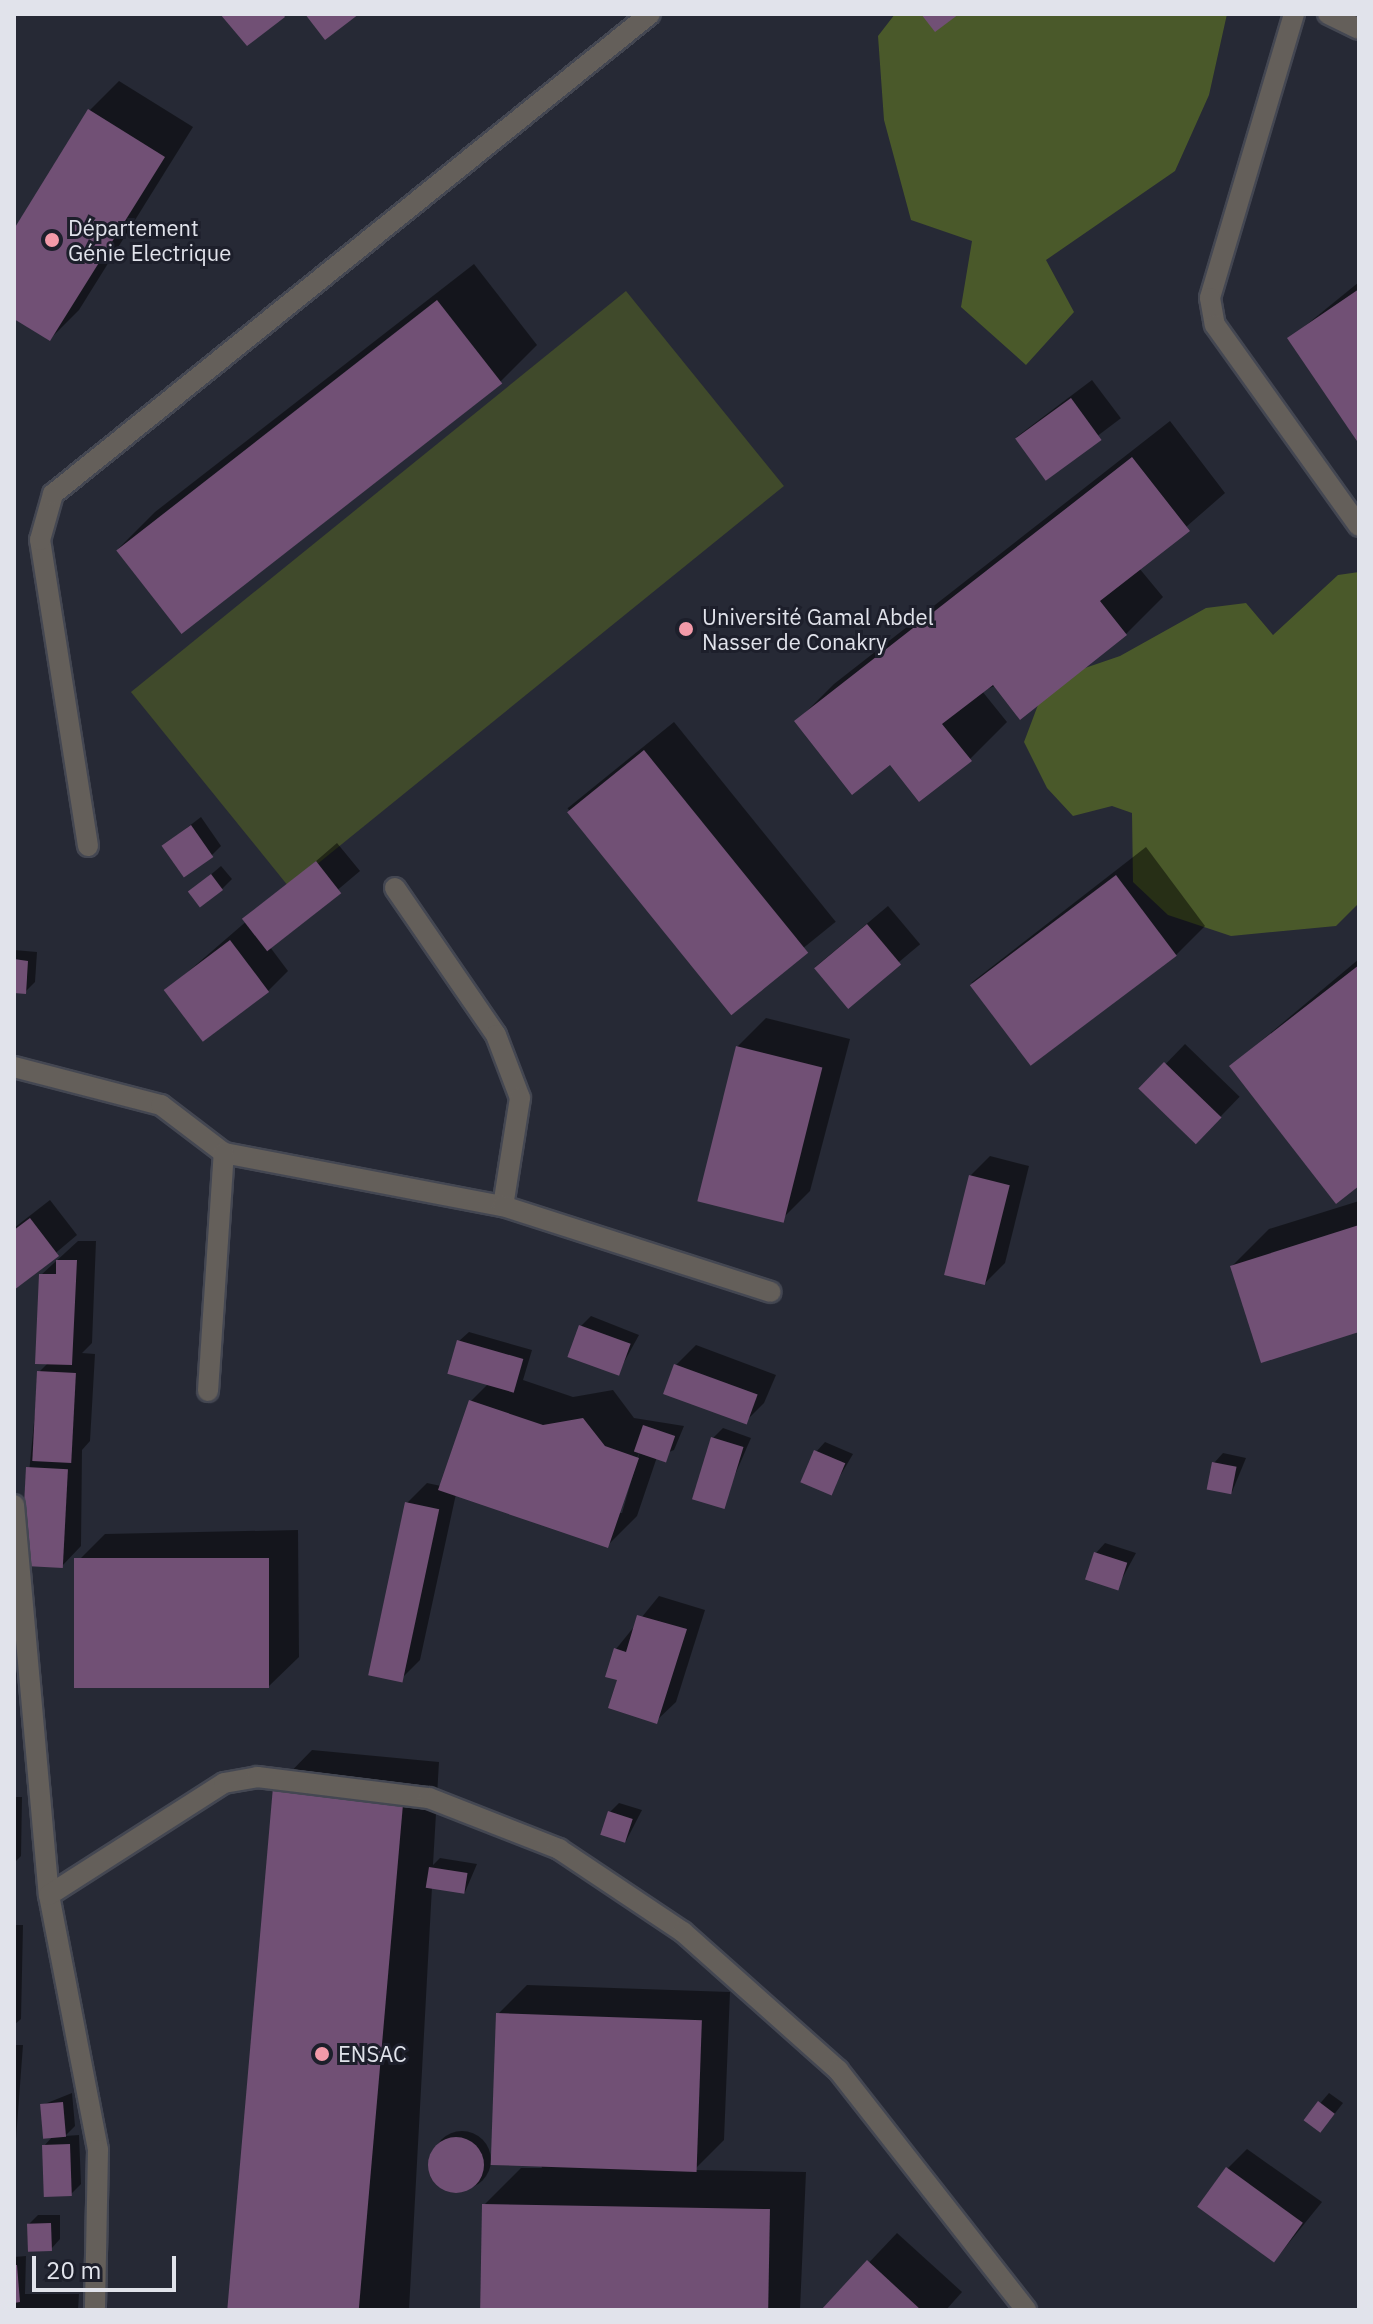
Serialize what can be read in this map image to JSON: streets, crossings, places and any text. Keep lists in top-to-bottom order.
{
  "places": ["Département Génie Electrique", "Université Gamal Abdel Nasser de Conakry", "ENSAC"],
  "scale_bar": "20 m"
}
